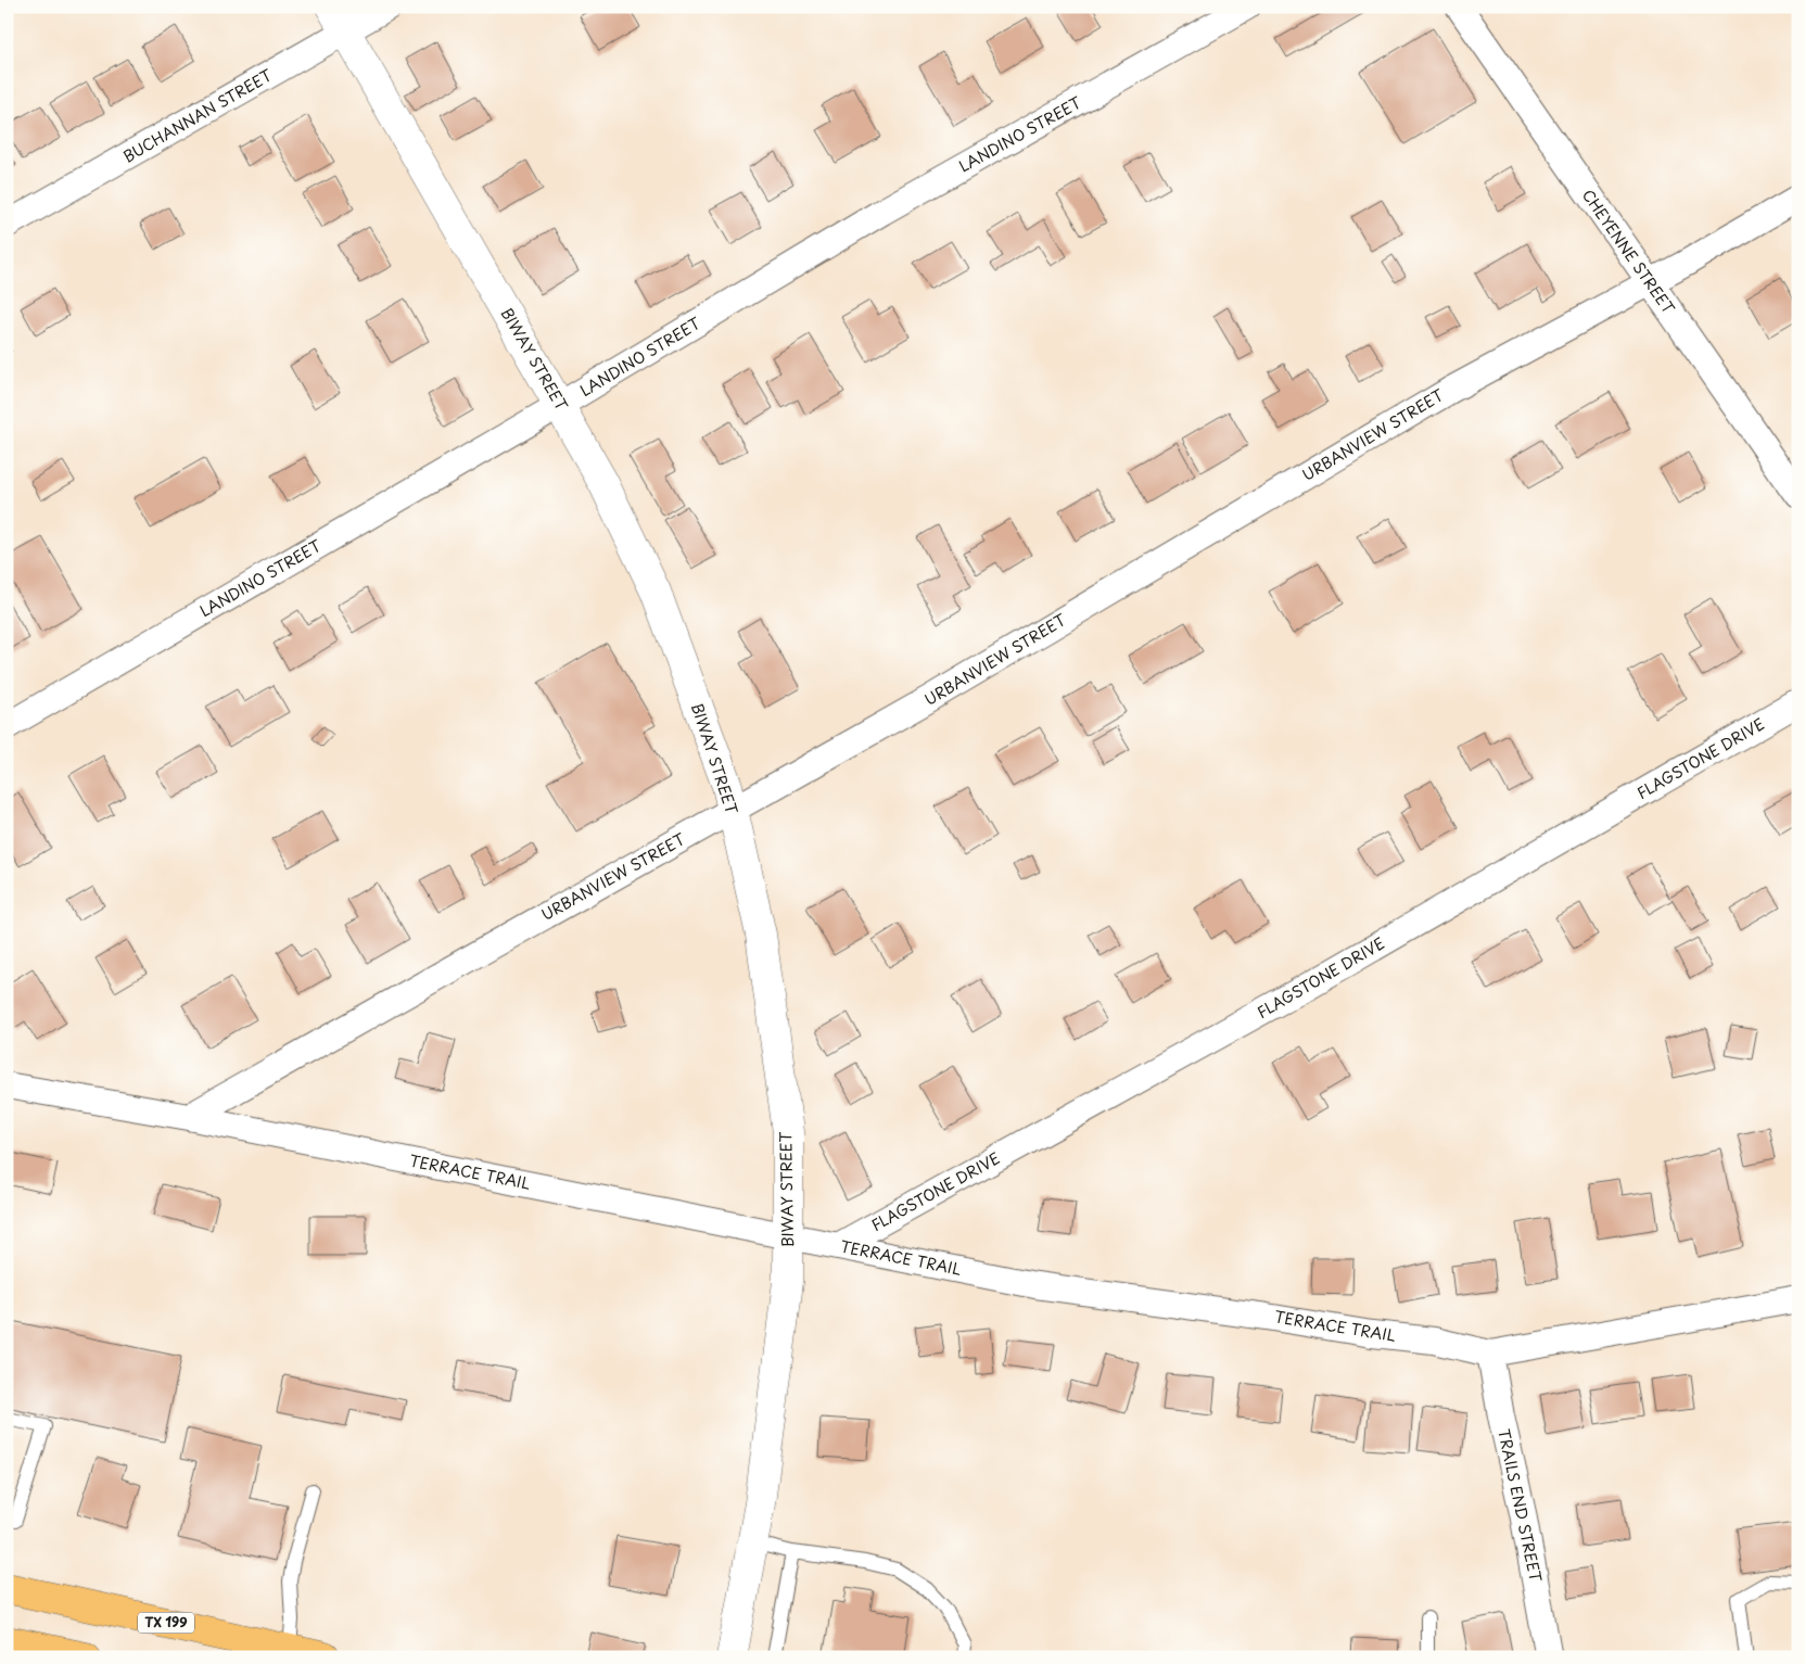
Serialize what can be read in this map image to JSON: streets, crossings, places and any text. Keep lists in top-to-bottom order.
{
  "streets": {
    "main road": ["TX 199"],
    "street": [
      "BUCHANNAN STREET",
      "LANDINO STREET",
      "CHEYENNE STREET",
      "BIWAY STREET",
      "URBANVIEW STREET",
      "FLAGSTONE DRIVE",
      "TERRACE TRAIL",
      "TRAILS END STREET"
    ]
  },
  "crossings": [
    ["BUCHANNAN STREET", "BIWAY STREET"],
    ["LANDINO STREET", "BIWAY STREET"],
    ["CHEYENNE STREET", "URBANVIEW STREET"],
    ["BIWAY STREET", "URBANVIEW STREET"],
    ["BIWAY STREET", "TERRACE TRAIL"],
    ["URBANVIEW STREET", "TERRACE TRAIL"],
    ["FLAGSTONE DRIVE", "TERRACE TRAIL"],
    ["TERRACE TRAIL", "TRAILS END STREET"]
  ]
}
